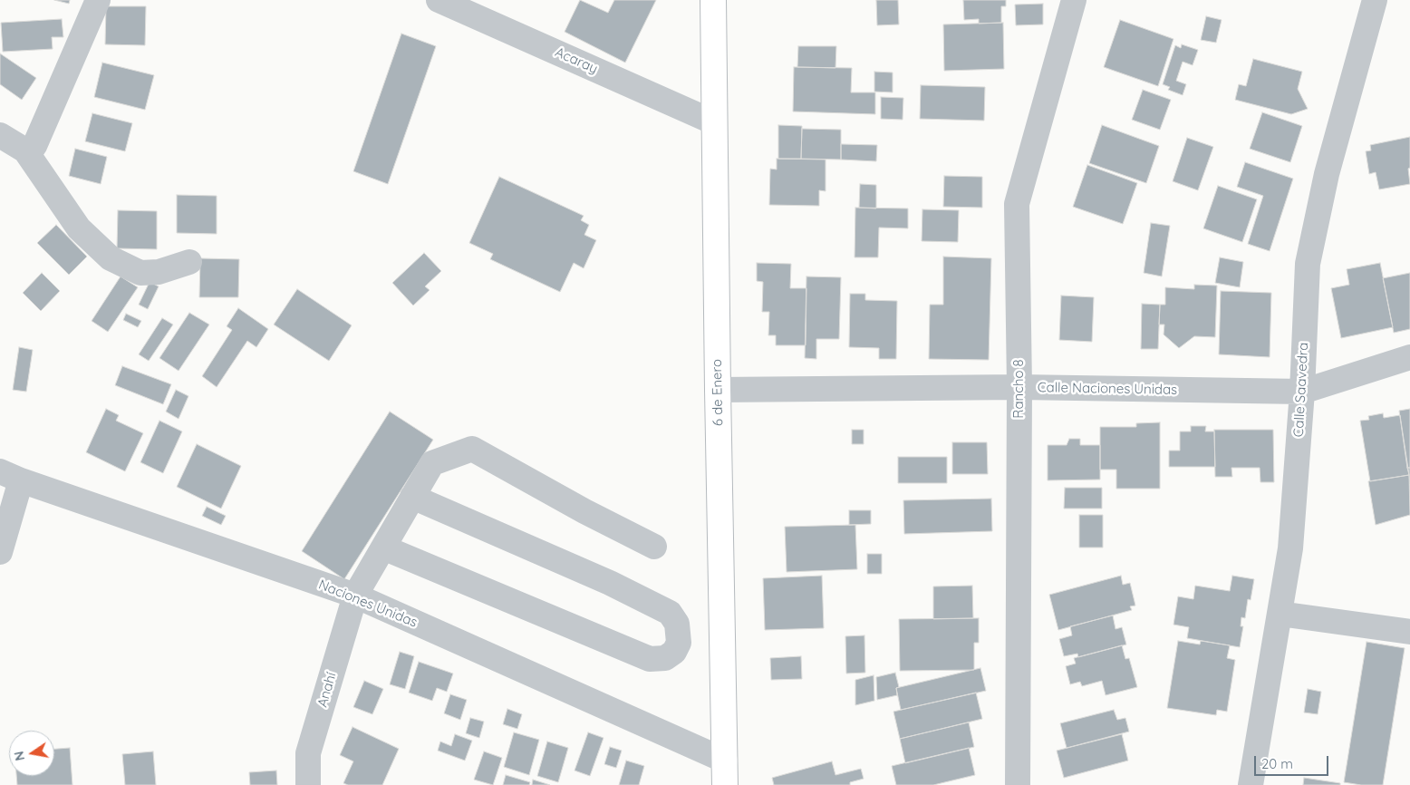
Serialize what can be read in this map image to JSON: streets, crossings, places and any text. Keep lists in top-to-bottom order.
{
  "streets": {
    "main road": ["6 de Enero"],
    "street": [
      "Acaray",
      "Rancho 8",
      "Calle Naciones Unidas",
      "Calle Saavedra",
      "Naciones Unidas",
      "Anahí"
    ]
  },
  "crossings": [
    ["Acaray", "6 de Enero"],
    ["Rancho 8", "Calle Naciones Unidas"],
    ["Calle Naciones Unidas", "Calle Saavedra"],
    ["Calle Naciones Unidas", "6 de Enero"],
    ["6 de Enero", "Naciones Unidas"],
    ["Naciones Unidas", "Anahí"]
  ],
  "scale_bar": "20 m",
  "north": "left"
}
